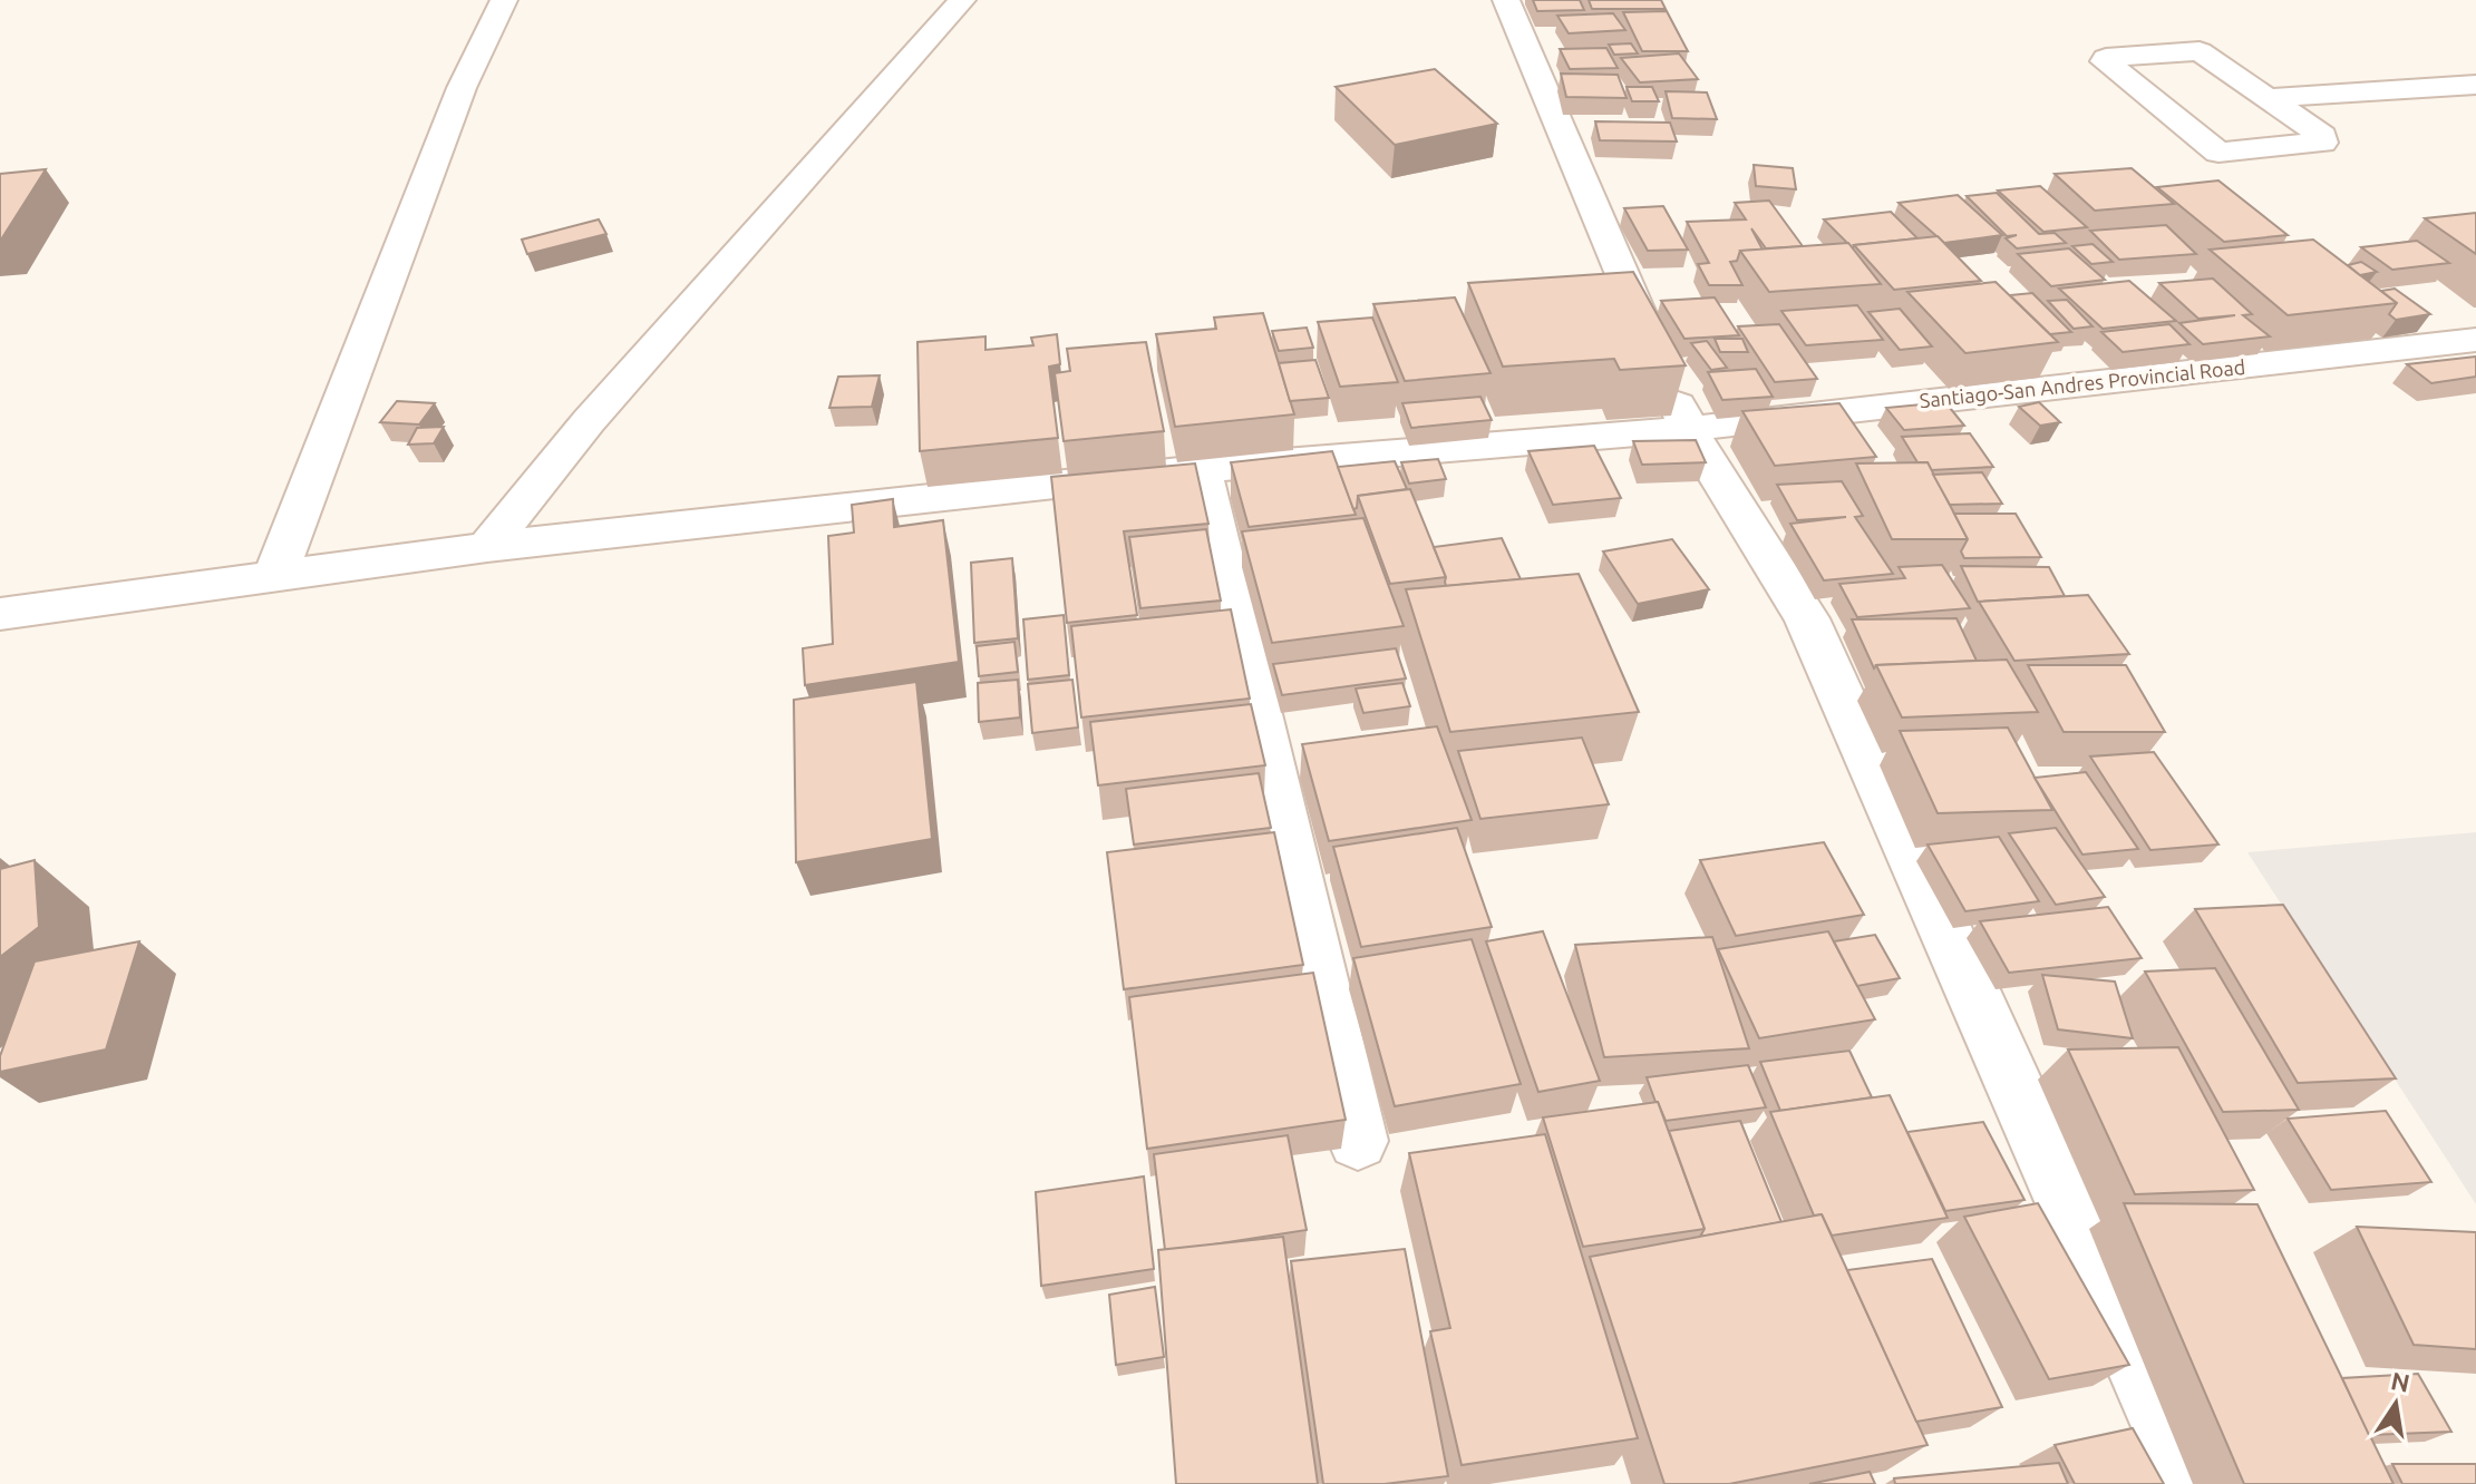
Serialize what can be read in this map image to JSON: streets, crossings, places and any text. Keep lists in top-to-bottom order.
{
  "streets": {
    "street": ["Santiago-San Andres Provincial Road"]
  },
  "north": "top"
}
